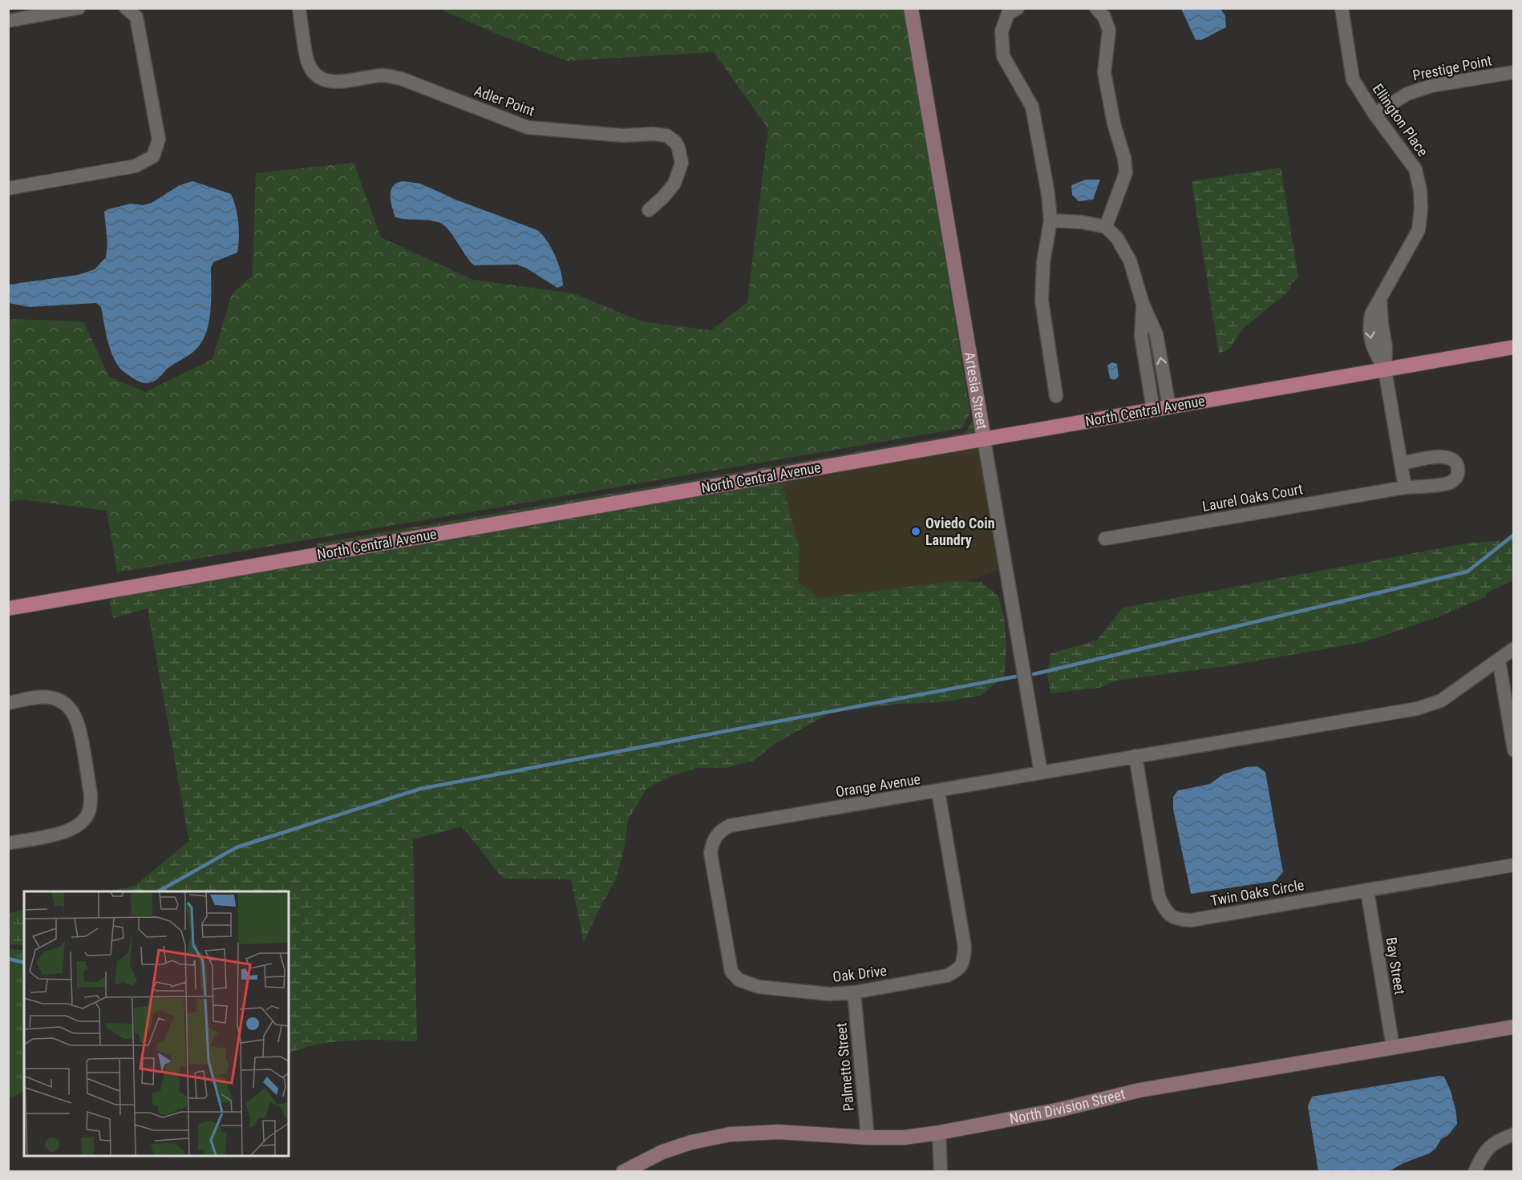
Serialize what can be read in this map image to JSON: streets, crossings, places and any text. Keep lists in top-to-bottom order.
{
  "streets": {
    "main road": ["North Central Avenue"],
    "street": [
      "Prestige Point",
      "Adler Point",
      "Ellington Place",
      "Artesia Street",
      "Laurel Oaks Court",
      "Orange Avenue",
      "Twin Oaks Circle",
      "Bay Street",
      "Oak Drive",
      "Palmetto Street",
      "North Division Street"
    ]
  },
  "crossings": [
    ["Prestige Point", "Ellington Place"],
    ["Ellington Place", "North Central Avenue"],
    ["Artesia Street", "North Central Avenue"],
    ["Artesia Street", "Orange Avenue"],
    ["Orange Avenue", "Oak Drive"],
    ["Twin Oaks Circle", "Bay Street"],
    ["Bay Street", "North Division Street"],
    ["Oak Drive", "Palmetto Street"],
    ["Palmetto Street", "North Division Street"]
  ],
  "places": ["Oviedo Coin Laundry"]
}
